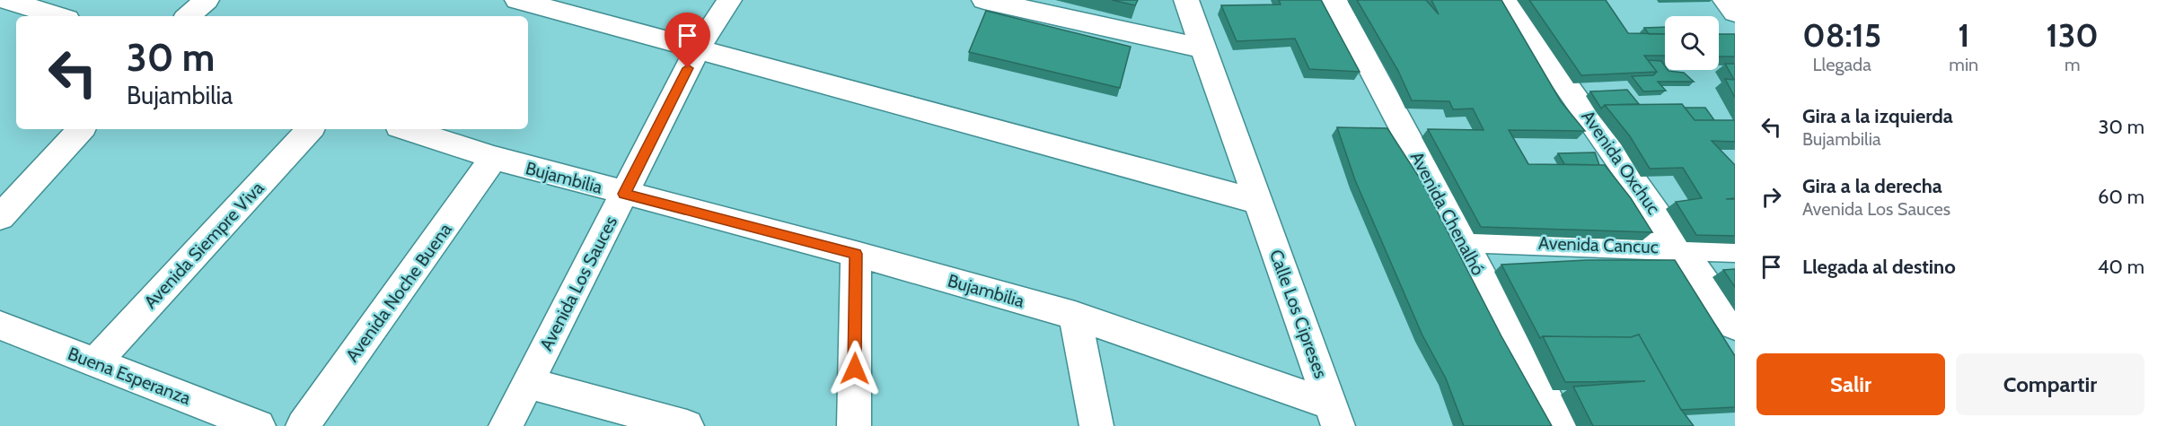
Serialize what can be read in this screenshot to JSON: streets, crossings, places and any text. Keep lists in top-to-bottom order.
{
  "streets": {
    "street": [
      "Avenida Oxchuc",
      "Bujambilia",
      "Avenida Chenalhó",
      "Avenida Siempre Viva",
      "Avenida Cancuc",
      "Avenida Los Sauces",
      "Avenida Noche Buena",
      "Calle Los Cipreses",
      "Buena Esperanza"
    ]
  },
  "crossings": [
    ["Avenida Oxchuc", "Avenida Cancuc"],
    ["Bujambilia", "Avenida Los Sauces"],
    ["Bujambilia", "Avenida Noche Buena"],
    ["Bujambilia", "Calle Los Cipreses"],
    ["Avenida Chenalhó", "Avenida Cancuc"],
    ["Avenida Siempre Viva", "Buena Esperanza"]
  ],
  "page": {
    "eta": [
      "08:15",
      "Llegada",
      "1",
      "min",
      "130",
      "m"
    ],
    "turn": ["30 m", "Bujambilia"],
    "list": [
      {
        "name": "Gira a la izquierda",
        "note": "Bujambilia",
        "value": "30 m"
      },
      {
        "name": "Gira a la derecha",
        "note": "Avenida Los Sauces",
        "value": "60 m"
      },
      {
        "name": "Llegada al destino",
        "value": "40 m"
      }
    ],
    "buttons": ["Salir", "Compartir"]
  }
}
